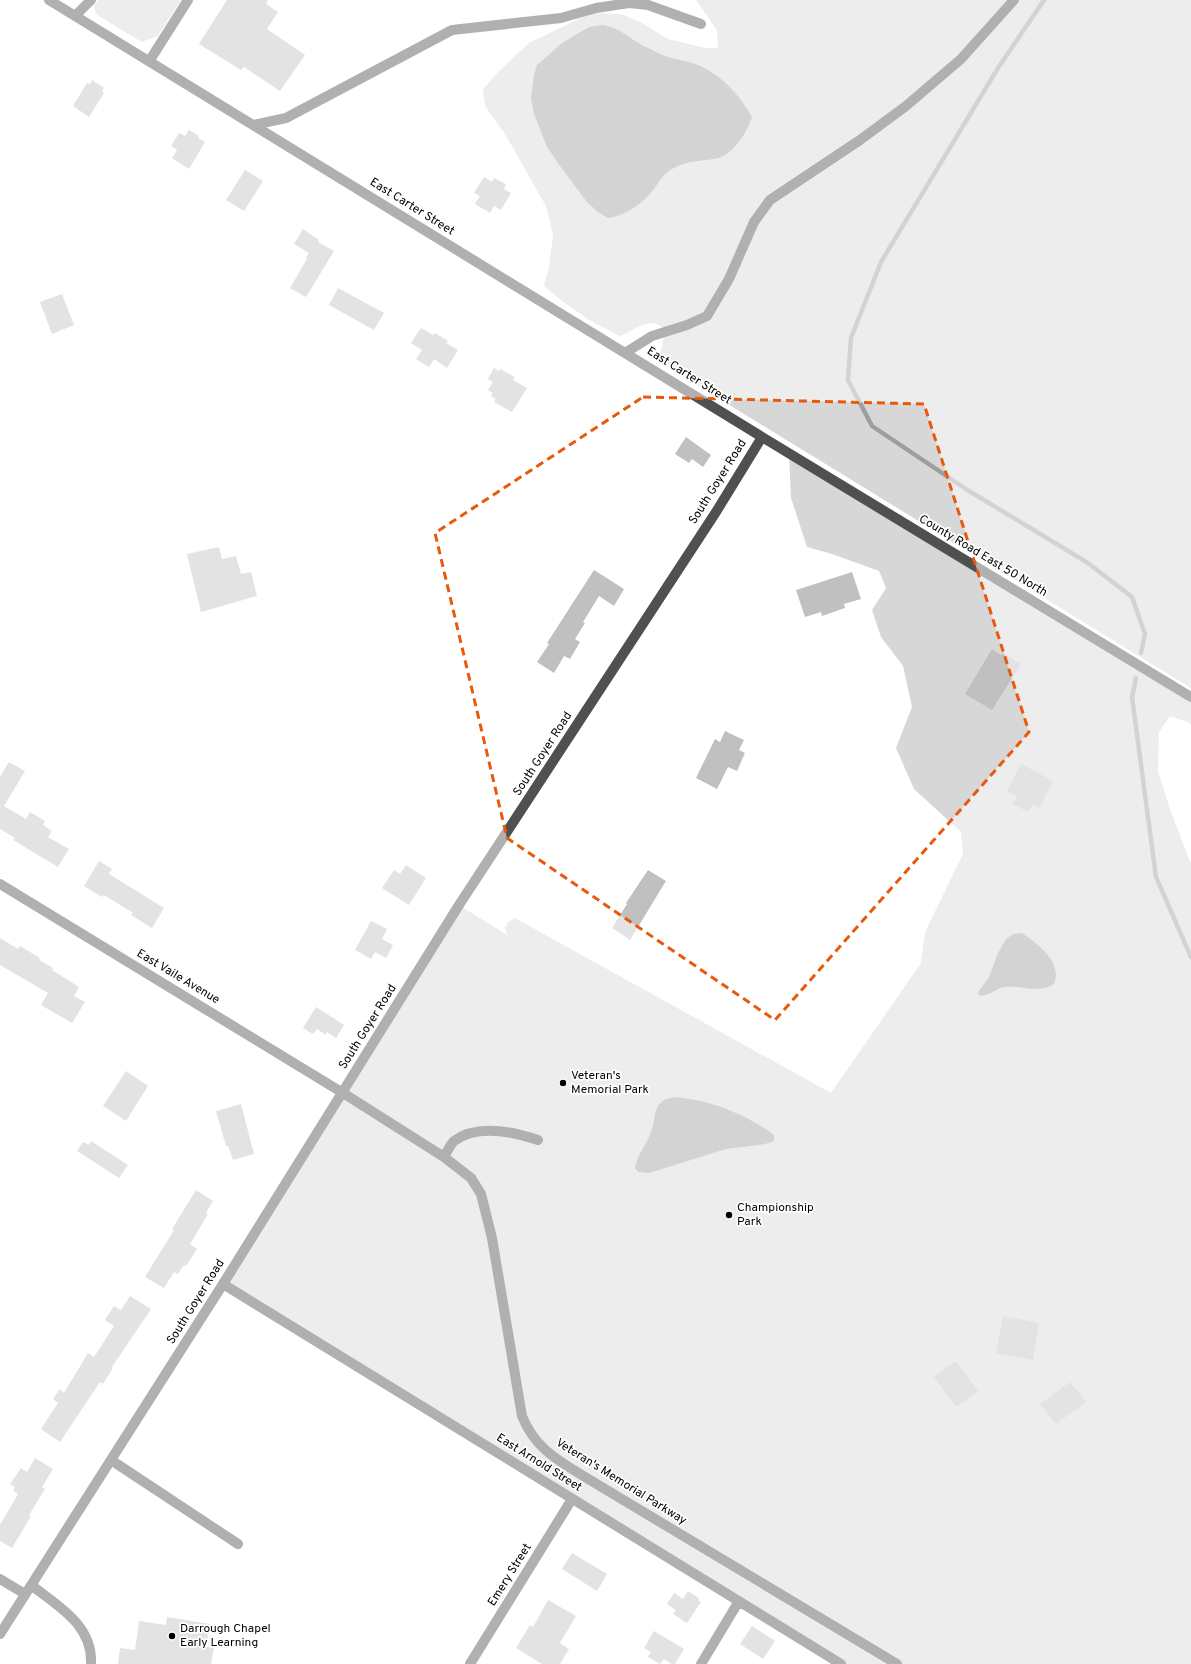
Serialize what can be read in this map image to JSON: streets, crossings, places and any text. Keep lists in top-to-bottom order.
{
  "streets": {
    "street": [
      "East Carter Street",
      "South Goyer Road",
      "County Road East 50 North",
      "East Vaile Avenue",
      "East Arnold Street",
      "Veteran's Memorial Parkway",
      "Emery Street"
    ]
  },
  "crossings": [
    ["East Carter Street", "South Goyer Road"],
    ["East Carter Street", "County Road East 50 North"],
    ["South Goyer Road", "County Road East 50 North"],
    ["South Goyer Road", "East Vaile Avenue"],
    ["South Goyer Road", "East Arnold Street"],
    ["South Goyer Road", "Veteran's Memorial Parkway"],
    ["East Vaile Avenue", "Veteran's Memorial Parkway"],
    ["East Arnold Street", "Emery Street"]
  ],
  "places": ["Veteran's Memorial Park", "Championship Park", "Darrough Chapel Early Learning"]
}
